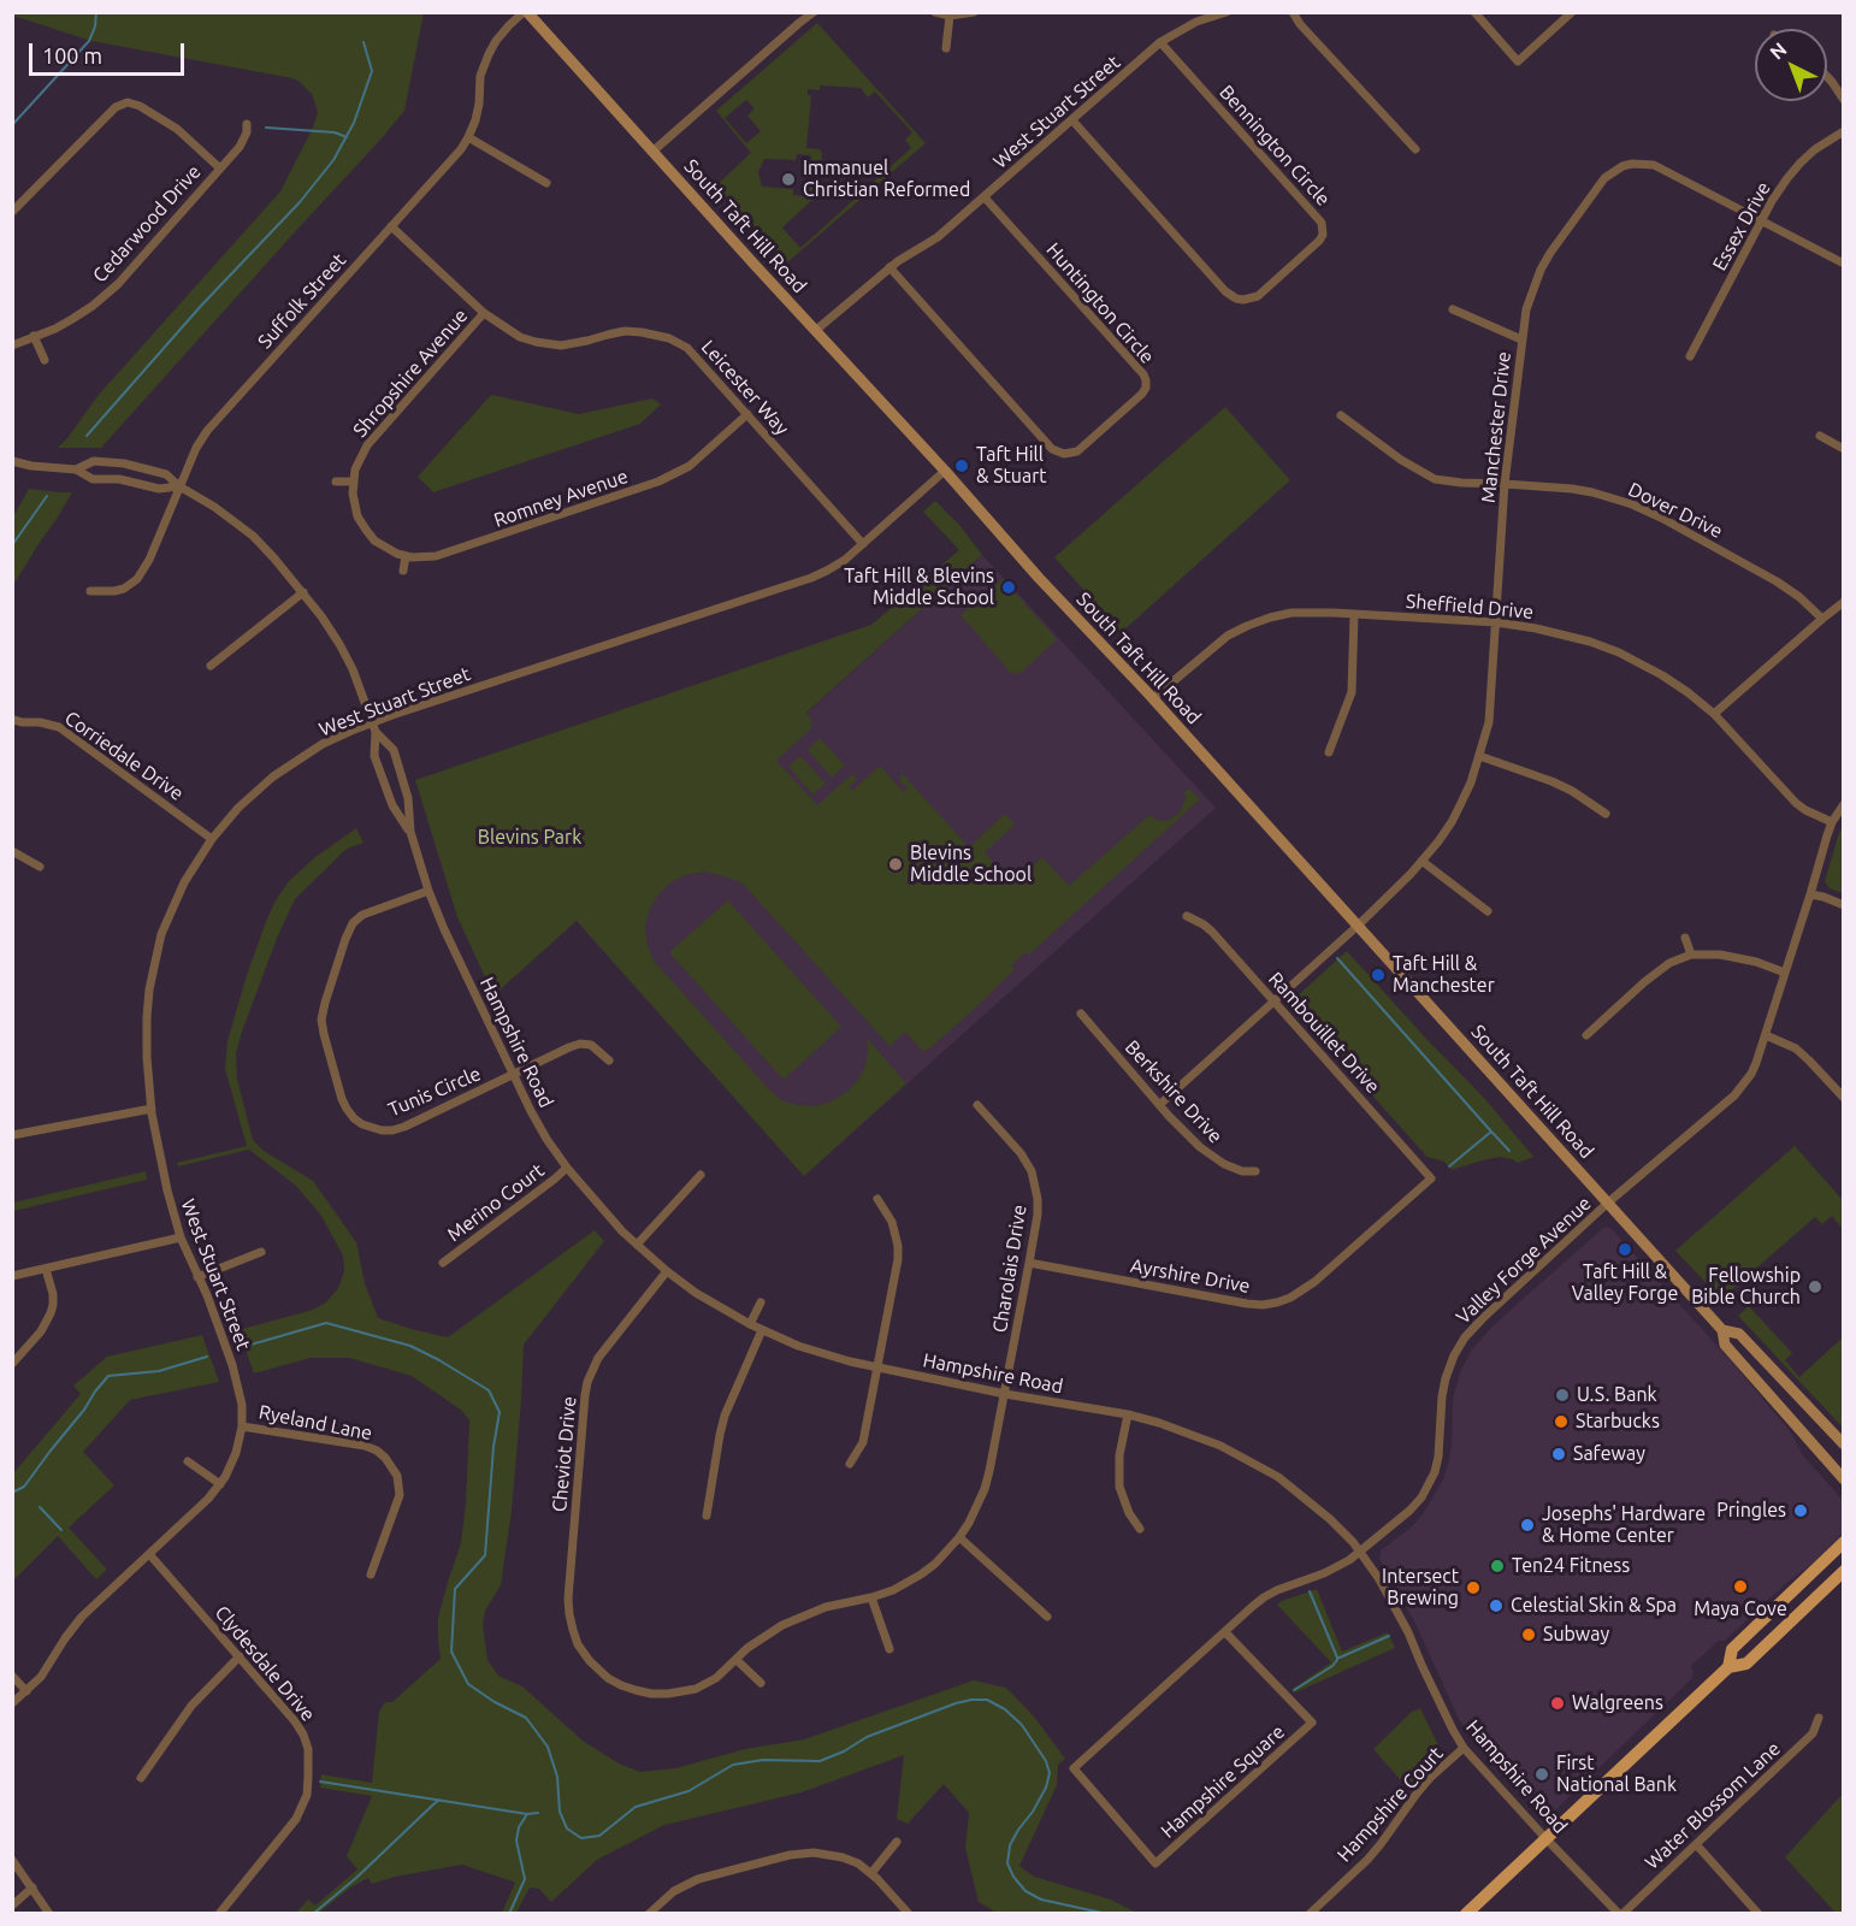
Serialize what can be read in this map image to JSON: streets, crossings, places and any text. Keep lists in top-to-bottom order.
{
  "streets": {
    "main road": ["South Taft Hill Road"],
    "street": [
      "West Stuart Street",
      "Bennington Circle",
      "Cedarwood Drive",
      "Essex Drive",
      "Suffolk Street",
      "Huntington Circle",
      "Shropshire Avenue",
      "Leicester Way",
      "Manchester Drive",
      "Romney Avenue",
      "Dover Drive",
      "Sheffield Drive",
      "Corriedale Drive",
      "Rambouillet Drive",
      "Hampshire Road",
      "Tunis Circle",
      "Berkshire Drive",
      "Merino Court",
      "Valley Forge Avenue",
      "Charolais Drive",
      "Ayrshire Drive",
      "Ryeland Lane",
      "Cheviot Drive",
      "Clydesdale Drive",
      "Hampshire Square",
      "Hampshire Court",
      "Water Blossom Lane"
    ]
  },
  "crossings": [
    ["West Stuart Street", "Bennington Circle"],
    ["West Stuart Street", "South Taft Hill Road"],
    ["West Stuart Street", "Huntington Circle"],
    ["West Stuart Street", "Leicester Way"],
    ["West Stuart Street", "Corriedale Drive"],
    ["West Stuart Street", "Hampshire Road"],
    ["West Stuart Street", "Ryeland Lane"],
    ["West Stuart Street", "Clydesdale Drive"],
    ["South Taft Hill Road", "Suffolk Street"],
    ["South Taft Hill Road", "Manchester Drive"],
    ["South Taft Hill Road", "Sheffield Drive"],
    ["South Taft Hill Road", "Valley Forge Avenue"],
    ["Essex Drive", "Manchester Drive"],
    ["Suffolk Street", "Leicester Way"],
    ["Suffolk Street", "Hampshire Road"],
    ["Shropshire Avenue", "Leicester Way"],
    ["Shropshire Avenue", "Romney Avenue"],
    ["Leicester Way", "Romney Avenue"],
    ["Manchester Drive", "Dover Drive"],
    ["Manchester Drive", "Sheffield Drive"],
    ["Manchester Drive", "Rambouillet Drive"],
    ["Manchester Drive", "Berkshire Drive"],
    ["Sheffield Drive", "Valley Forge Avenue"],
    ["Rambouillet Drive", "Ayrshire Drive"],
    ["Hampshire Road", "Tunis Circle"],
    ["Hampshire Road", "Merino Court"],
    ["Hampshire Road", "Valley Forge Avenue"],
    ["Hampshire Road", "Charolais Drive"],
    ["Hampshire Road", "Cheviot Drive"],
    ["Hampshire Road", "Hampshire Court"],
    ["Hampshire Road", "Water Blossom Lane"],
    ["Valley Forge Avenue", "Hampshire Square"],
    ["Charolais Drive", "Ayrshire Drive"],
    ["Charolais Drive", "Cheviot Drive"]
  ],
  "parks": ["Blevins Park"],
  "places": [
    "Immanuel Christian Reformed",
    "Taft Hill & Stuart",
    "Taft Hill & Blevins Middle School",
    "Blevins Middle School",
    "Taft Hill & Manchester",
    "Taft Hill & Valley Forge",
    "Fellowship Bible Church",
    "U.S. Bank",
    "Starbucks",
    "Safeway",
    "Pringles",
    "Josephs' Hardware & Home Center",
    "Ten24 Fitness",
    "Maya Cove",
    "Intersect Brewing",
    "Celestial Skin & Spa",
    "Subway",
    "Walgreens",
    "First National Bank"
  ],
  "scale_bar": "100 m",
  "north": "top left"
}
